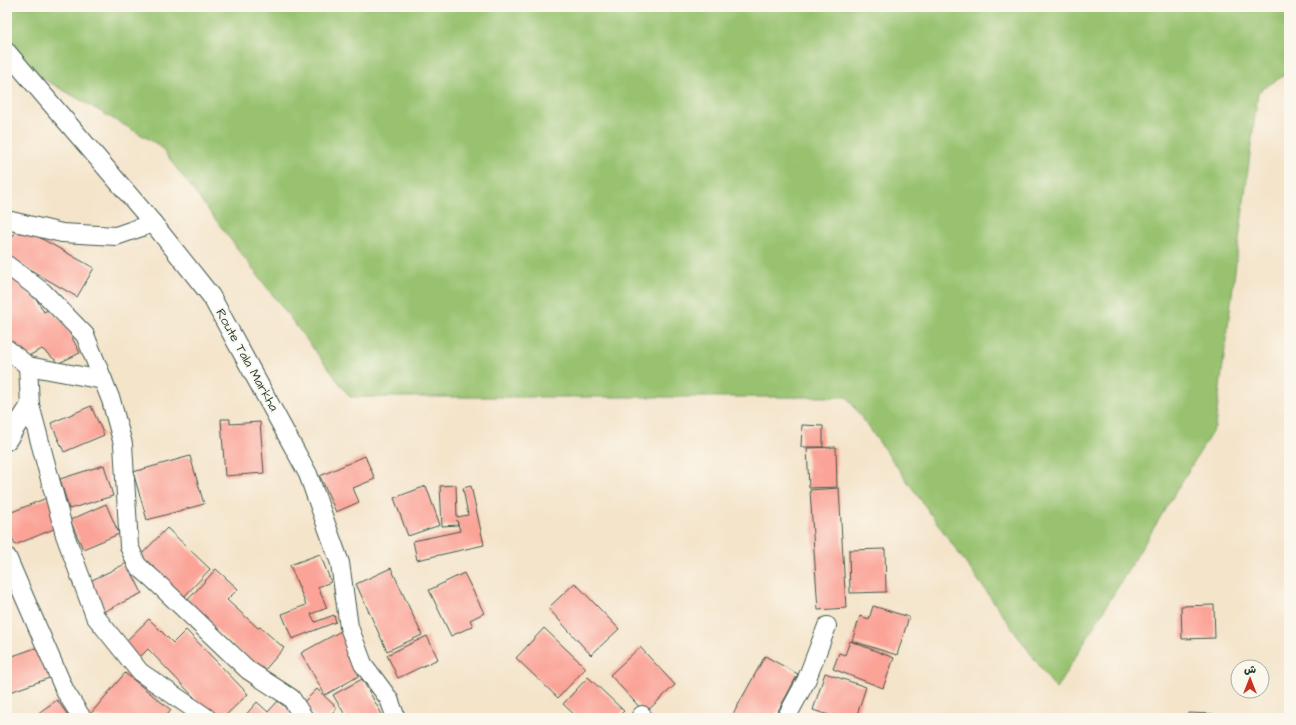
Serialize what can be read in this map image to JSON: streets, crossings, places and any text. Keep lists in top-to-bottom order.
{
  "streets": {
    "street": ["Route Tala Markha"]
  },
  "north": "top"
}
